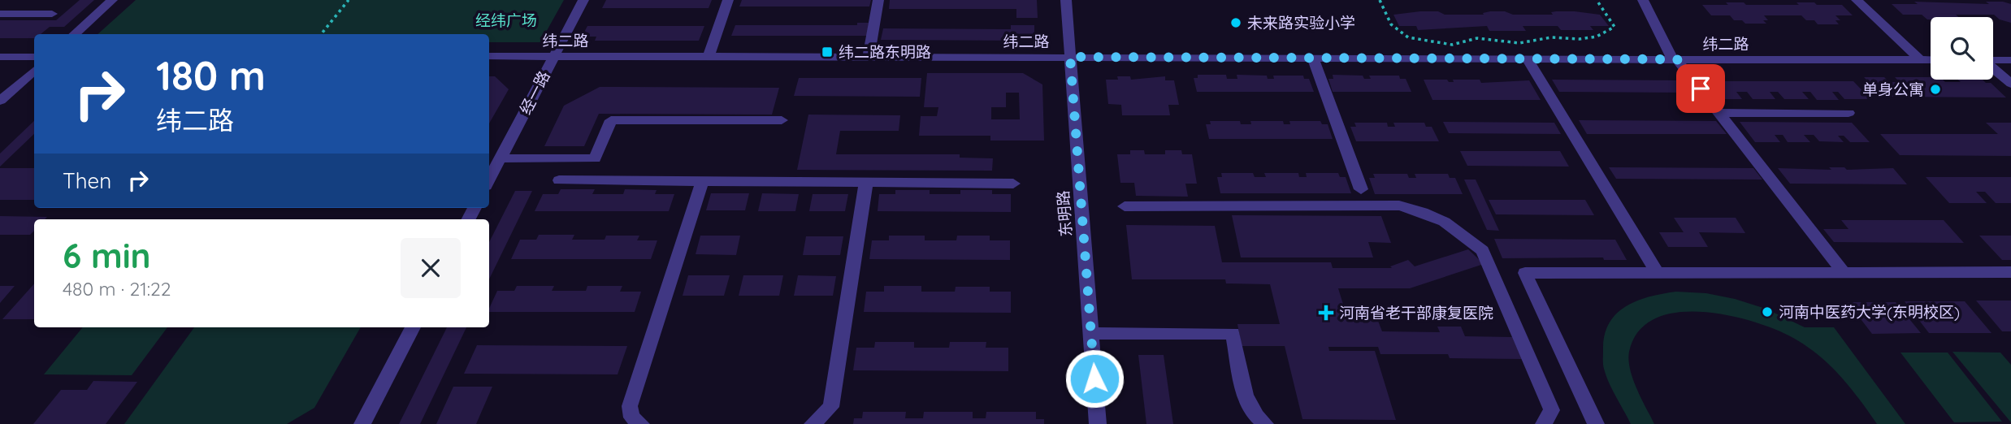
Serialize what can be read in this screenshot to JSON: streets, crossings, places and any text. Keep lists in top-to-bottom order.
{
  "streets": {
    "street": ["纬二路", "经一路", "东明路"]
  },
  "crossings": [
    ["纬二路", "经一路"],
    ["纬二路", "东明路"]
  ],
  "parks": ["经纬广场"],
  "places": {
    "other": ["未来路实验小学", "单身公寓", "河南中医药大学(东明校区)"],
    "transit": ["纬二路东明路"],
    "health": ["河南省老干部康复医院"]
  },
  "page": {
    "turn": ["180 m", "纬二路"],
    "then": "Then",
    "heading": ["6 min", "480 m · 21:22"]
  }
}
